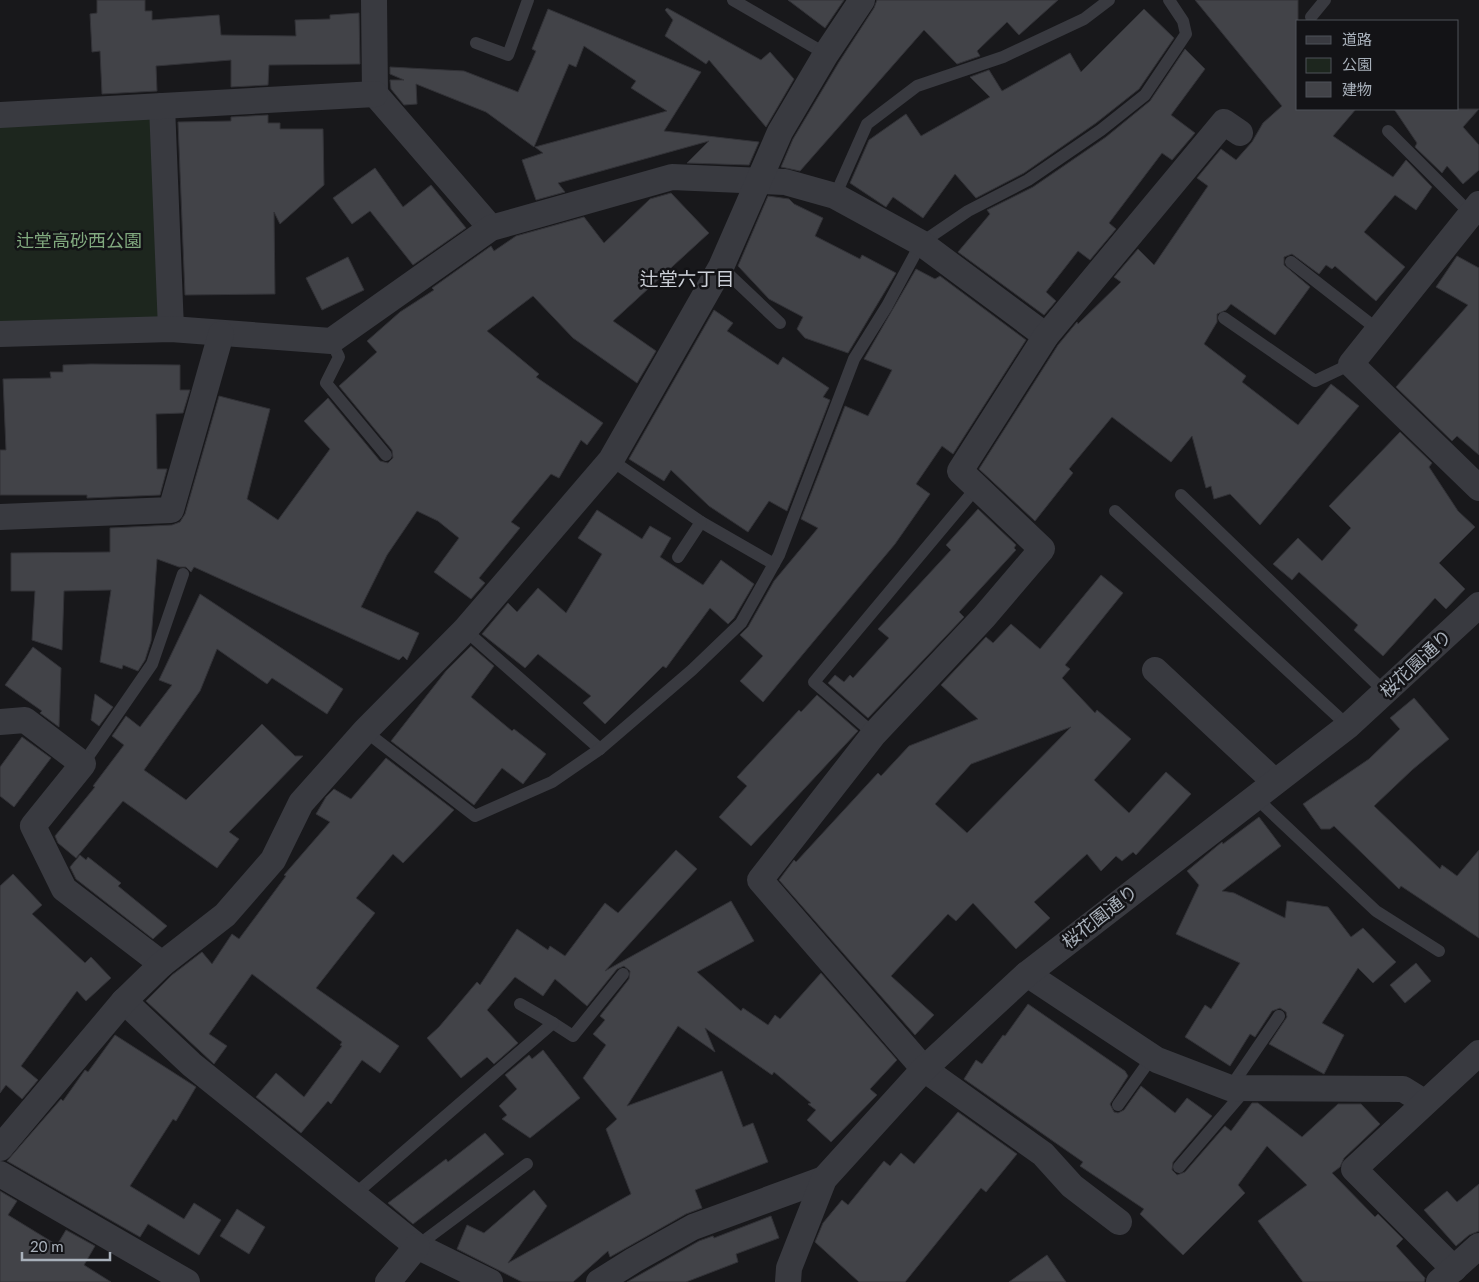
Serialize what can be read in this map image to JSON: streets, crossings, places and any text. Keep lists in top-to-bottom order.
{
  "streets": {
    "street": ["桜花園通り"]
  },
  "districts": ["辻堂六丁目"],
  "parks": ["辻堂高砂西公園"],
  "legend": ["道路", "公園", "建物"],
  "scale_bar": "20 m"
}
